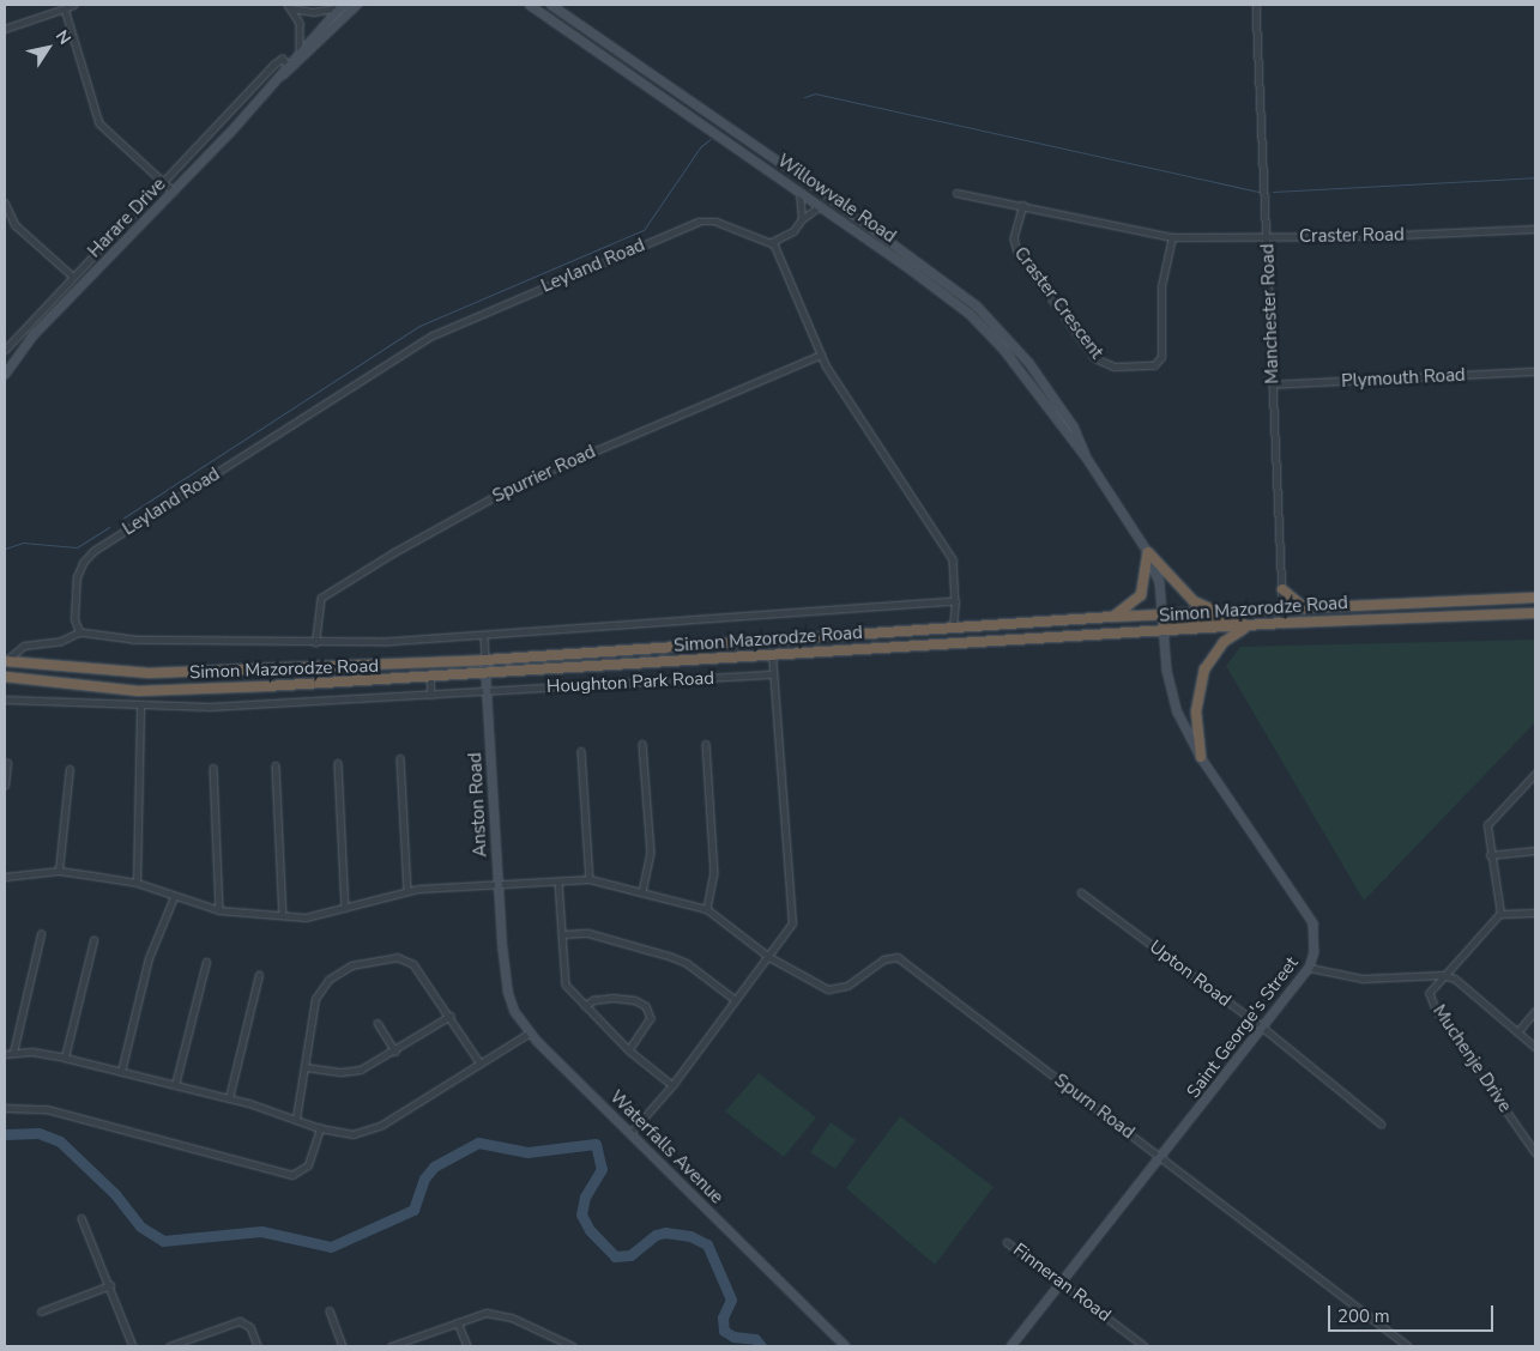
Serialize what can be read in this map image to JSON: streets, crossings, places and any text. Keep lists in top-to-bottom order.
{
  "streets": {
    "highway": ["Simon Mazorodze Road"],
    "main road": [
      "Willowvale Road",
      "Harare Drive",
      "Anston Road",
      "Saint George's Street",
      "Waterfalls Avenue"
    ],
    "street": [
      "Craster Road",
      "Leyland Road",
      "Craster Crescent",
      "Manchester Road",
      "Plymouth Road",
      "Spurrier Road",
      "Houghton Park Road",
      "Upton Road",
      "Muchenje Drive",
      "Spurn Road",
      "Finneran Road"
    ]
  },
  "crossings": [
    ["Willowvale Road", "Simon Mazorodze Road"],
    ["Willowvale Road", "Saint George's Street"],
    ["Craster Road", "Craster Crescent"],
    ["Craster Road", "Manchester Road"],
    ["Manchester Road", "Plymouth Road"],
    ["Manchester Road", "Simon Mazorodze Road"],
    ["Simon Mazorodze Road", "Anston Road"],
    ["Simon Mazorodze Road", "Saint George's Street"],
    ["Houghton Park Road", "Anston Road"],
    ["Anston Road", "Waterfalls Avenue"],
    ["Upton Road", "Saint George's Street"],
    ["Saint George's Street", "Spurn Road"],
    ["Saint George's Street", "Finneran Road"]
  ],
  "scale_bar": "200 m",
  "north": "top right"
}
